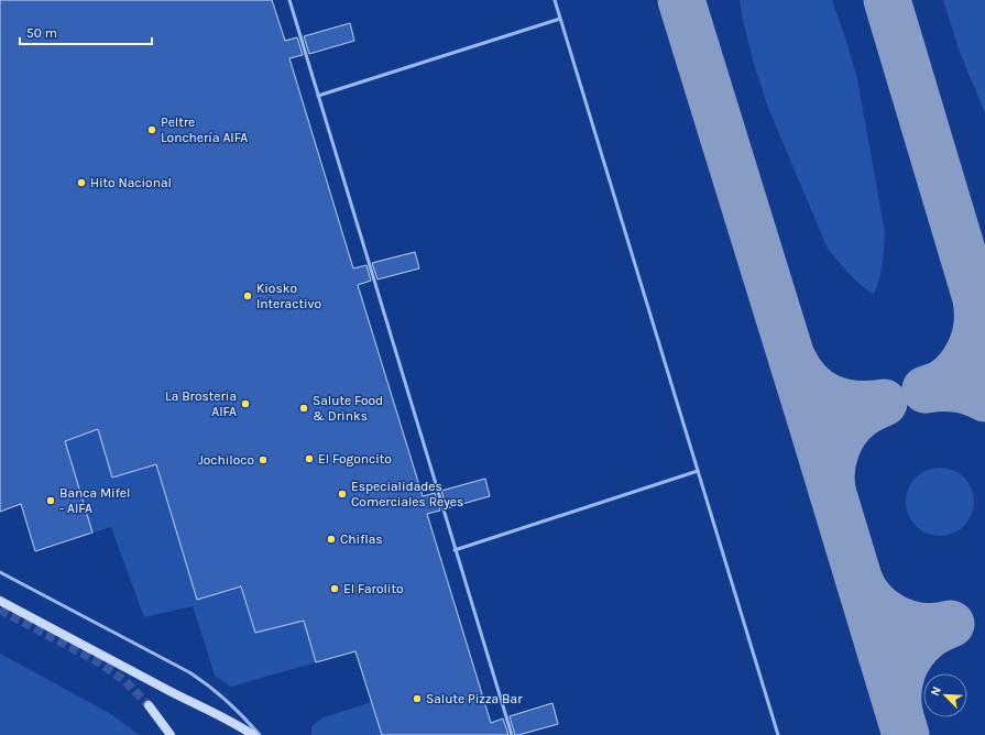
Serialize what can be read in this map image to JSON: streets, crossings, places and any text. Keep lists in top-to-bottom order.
{
  "places": [
    "Peltre Lonchería AIFA",
    "Hito Nacional",
    "Kiosko Interactivo",
    "La Brosteria AIFA",
    "Salute Food & Drinks",
    "El Fogoncito",
    "Jochiloco",
    "Especialidades Comerciales Reyes",
    "Banca Mifel - AIFA",
    "Chiflas",
    "El Farolito",
    "Salute Pizza Bar"
  ],
  "scale_bar": "50 m",
  "north": "top left"
}
